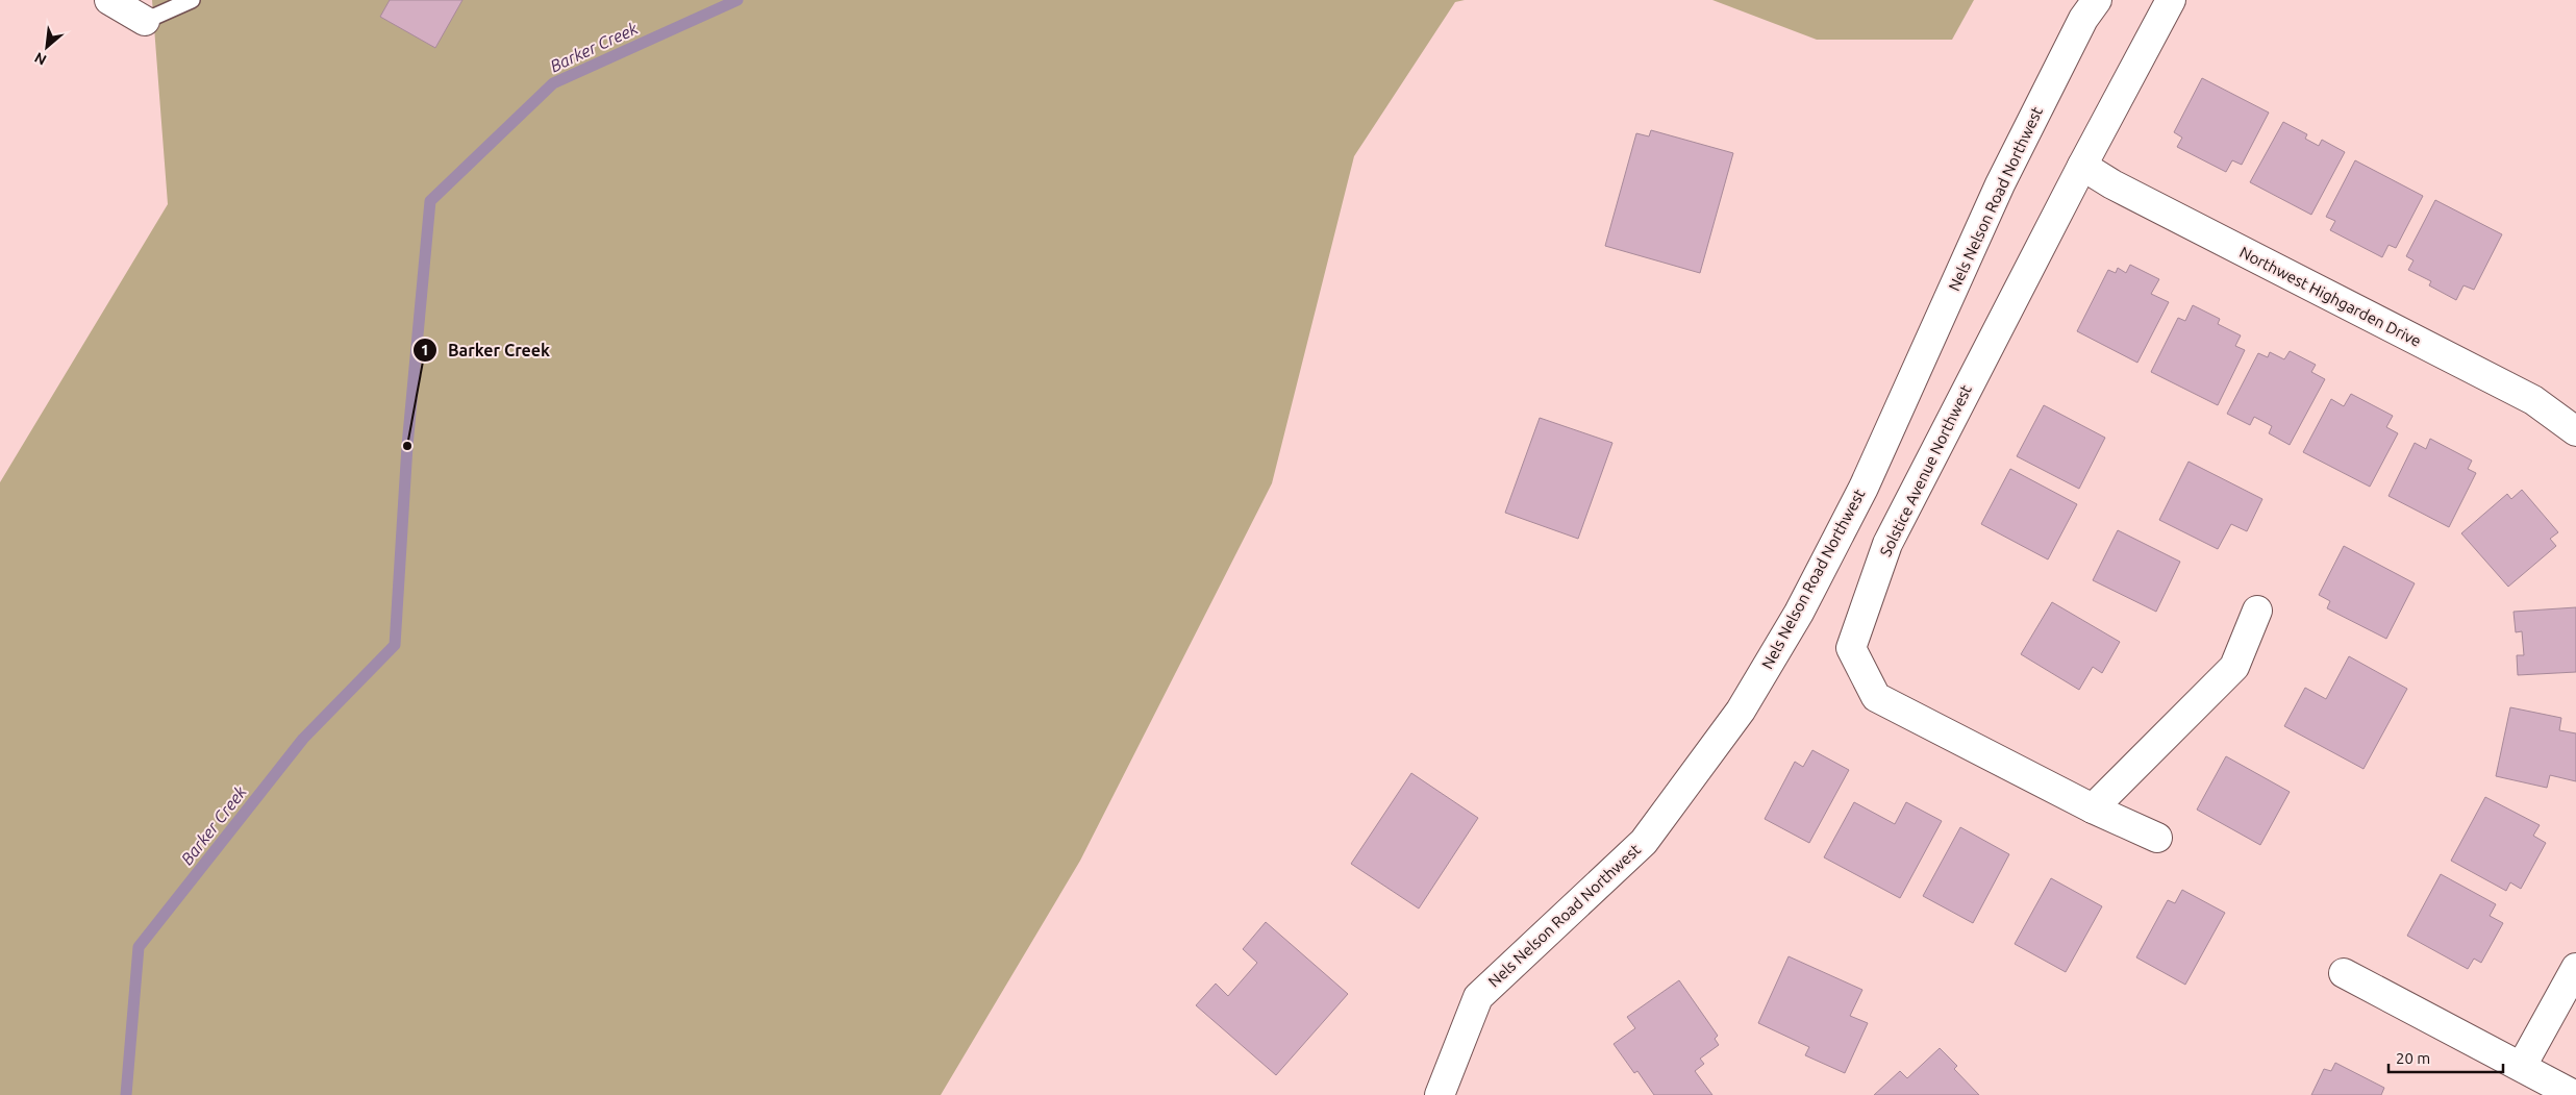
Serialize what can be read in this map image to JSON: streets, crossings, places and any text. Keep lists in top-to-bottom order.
{
  "streets": {
    "street": ["Nels Nelson Road Northwest", "Northwest Highgarden Drive", "Solstice Avenue Northwest"]
  },
  "crossings": [
    ["Northwest Highgarden Drive", "Solstice Avenue Northwest"]
  ],
  "water": ["Barker Creek"],
  "places": ["Barker Creek"],
  "scale_bar": "20 m",
  "north": "bottom left"
}
